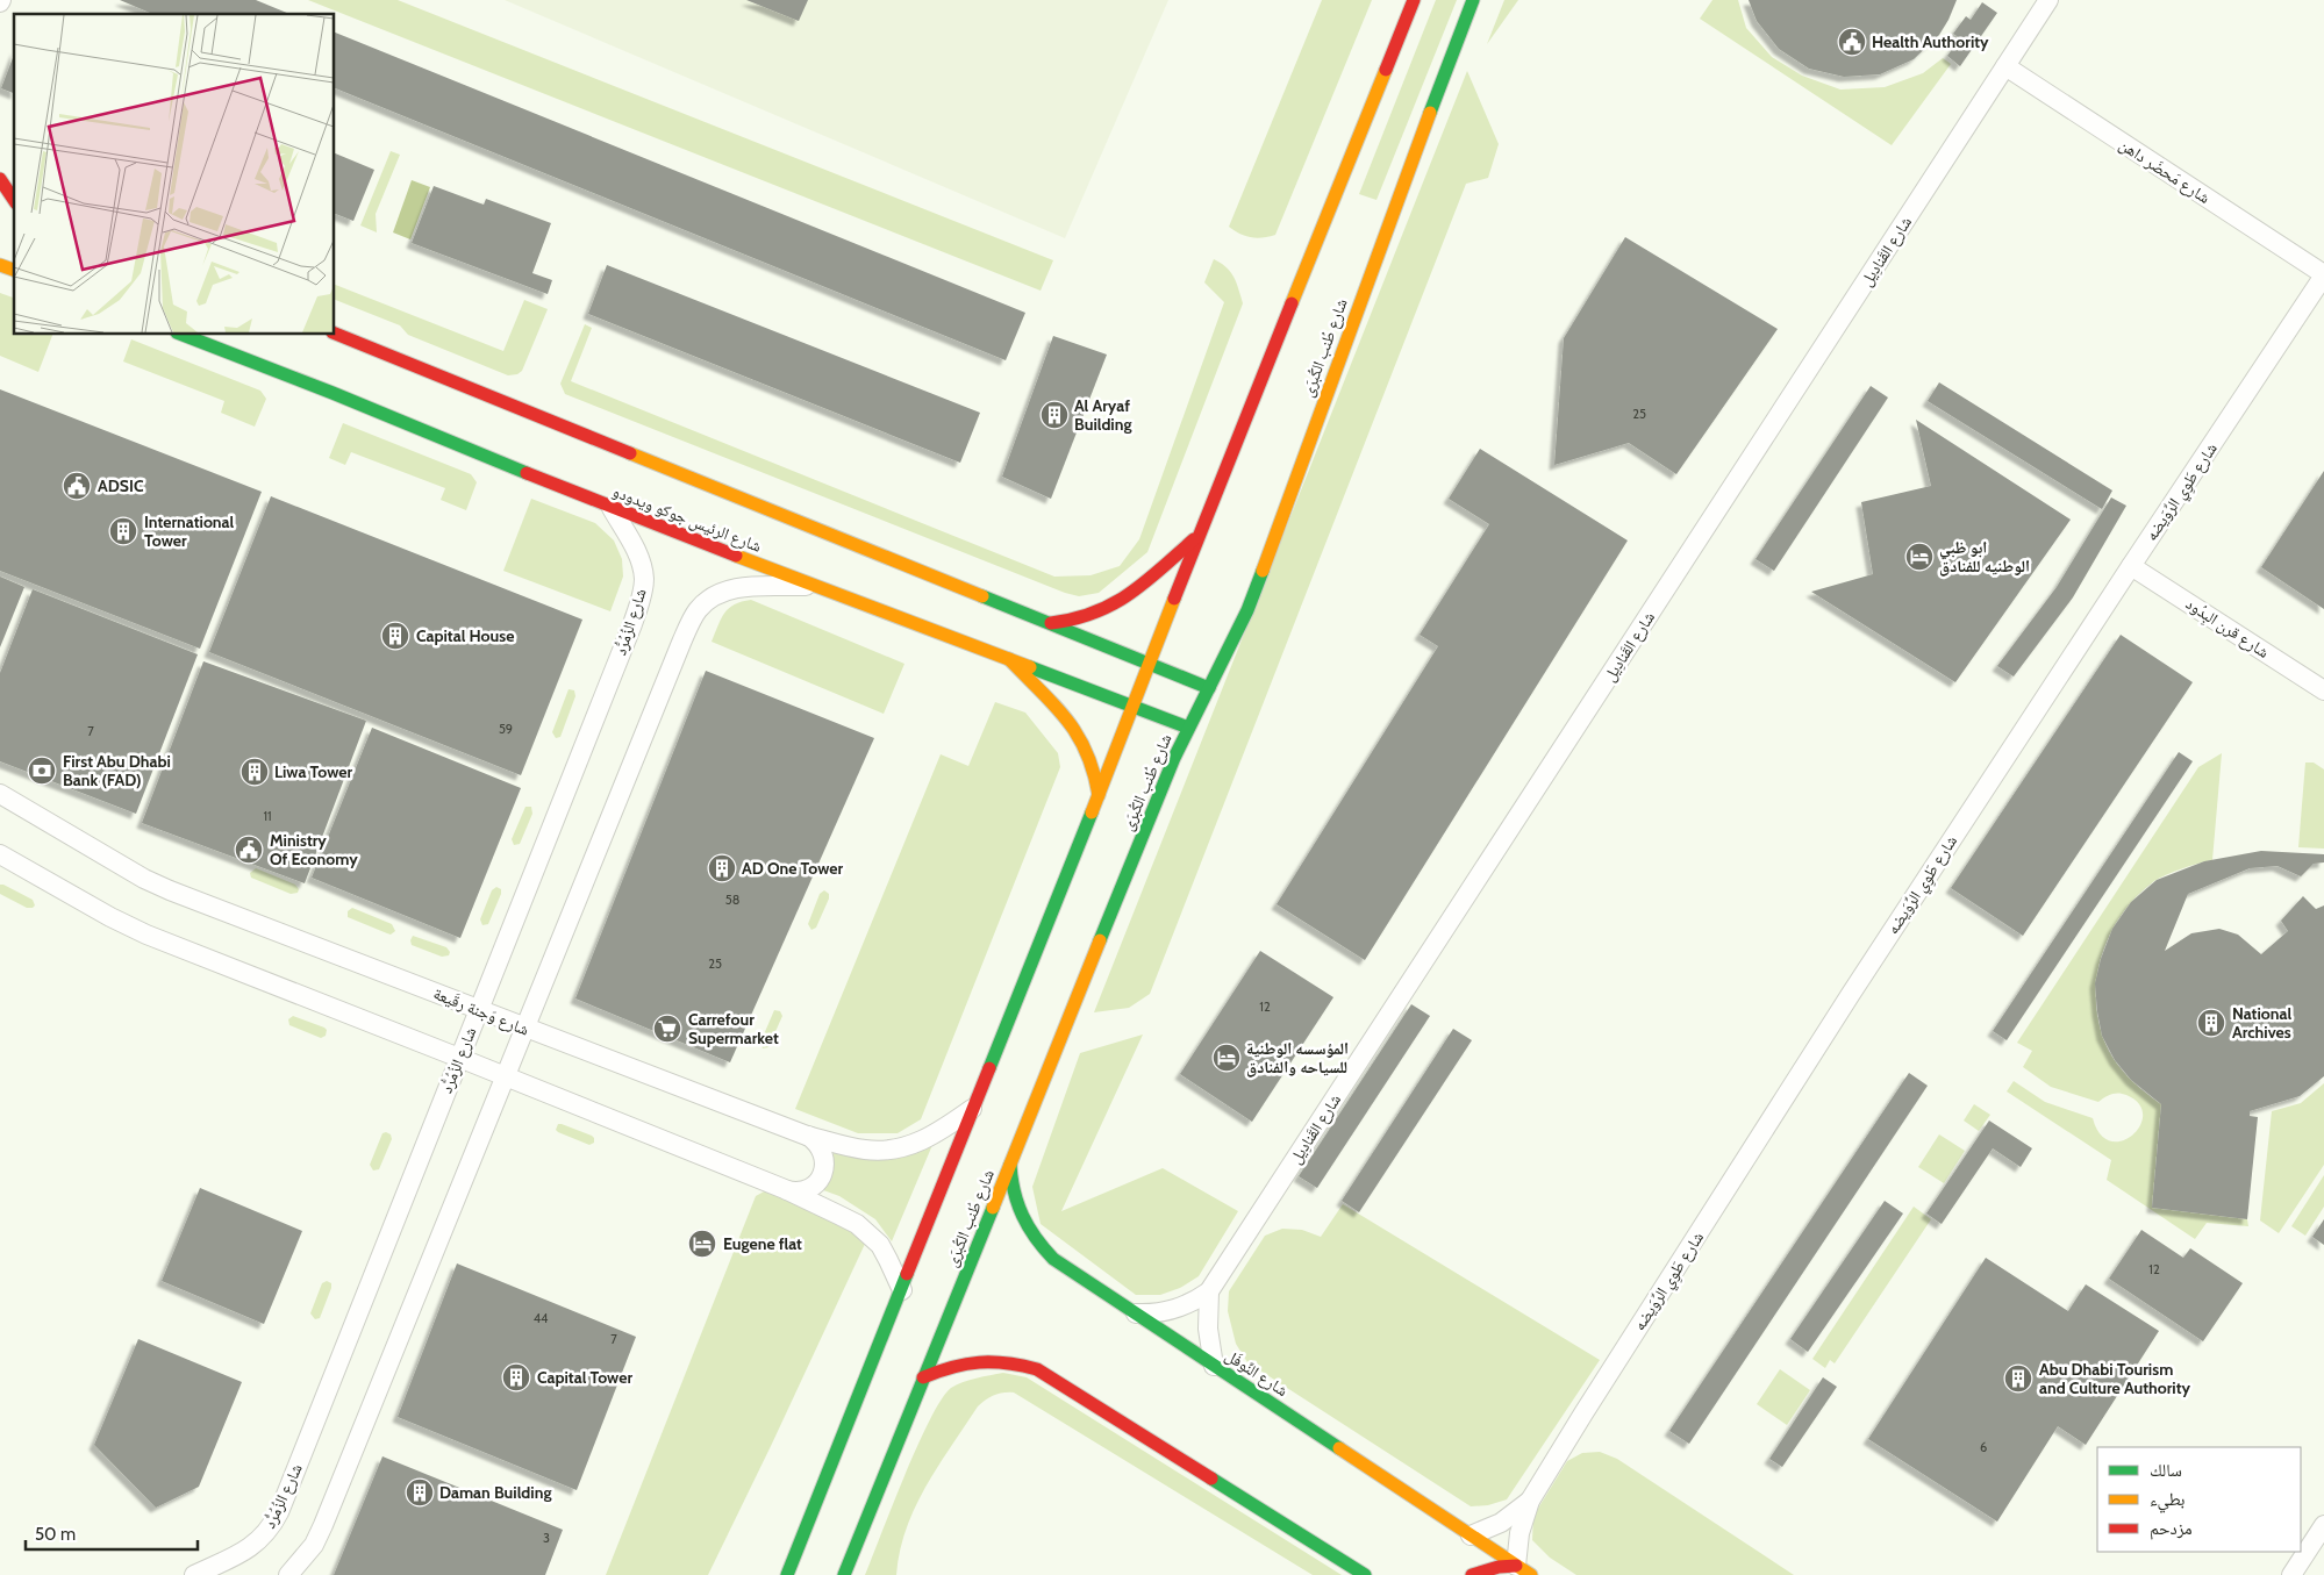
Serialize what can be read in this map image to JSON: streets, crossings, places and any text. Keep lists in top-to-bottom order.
{
  "streets": {
    "main road": ["شارع طُنب الكُبرَى", "شارع الرئيس جوكو ويدودو", "شارع النَّوفَل"],
    "street": [
      "شارع مَحضَر داهن",
      "شارع القَنادِيل",
      "شارع طَوِي الرِّوَيضه",
      "شارع الزُمُرُّد",
      "شارع قرن البِدُود",
      "شارع وَجنة رقَيعة"
    ]
  },
  "crossings": [
    ["شارع مَحضَر داهن", "شارع القَنادِيل"],
    ["شارع مَحضَر داهن", "شارع طَوِي الرِّوَيضه"],
    ["شارع القَنادِيل", "شارع النَّوفَل"],
    ["شارع طُنب الكُبرَى", "شارع الرئيس جوكو ويدودو"],
    ["شارع طُنب الكُبرَى", "شارع النَّوفَل"],
    ["شارع طَوِي الرِّوَيضه", "شارع قرن البِدُود"],
    ["شارع طَوِي الرِّوَيضه", "شارع النَّوفَل"],
    ["شارع الرئيس جوكو ويدودو", "شارع الزُمُرُّد"],
    ["شارع الزُمُرُّد", "شارع وَجنة رقَيعة"]
  ],
  "places": {
    "public building": ["Health Authority", "ADSIC", "Ministry Of Economy"],
    "building": [
      "Al Aryaf Building",
      "International Tower",
      "Capital House",
      "Liwa Tower",
      "AD One Tower",
      "National Archives",
      "Capital Tower",
      "Abu Dhabi Tourism and Culture Authority",
      "Daman Building"
    ],
    "hotel": ["ابو ظبي الوطنيه للفنادق", "المؤسسه الوطنية للسياحه والفنادق", "Eugene flat"],
    "bank": ["First Abu Dhabi Bank (FAD)"],
    "supermarket": ["Carrefour Supermarket"]
  },
  "house_numbers": [
    "25",
    "59",
    "7",
    "11",
    "58",
    "25",
    "12",
    "12",
    "44",
    "7",
    "6",
    "3"
  ],
  "legend": ["سالك", "بطيء", "مزدحم"],
  "scale_bar": "50 m"
}
